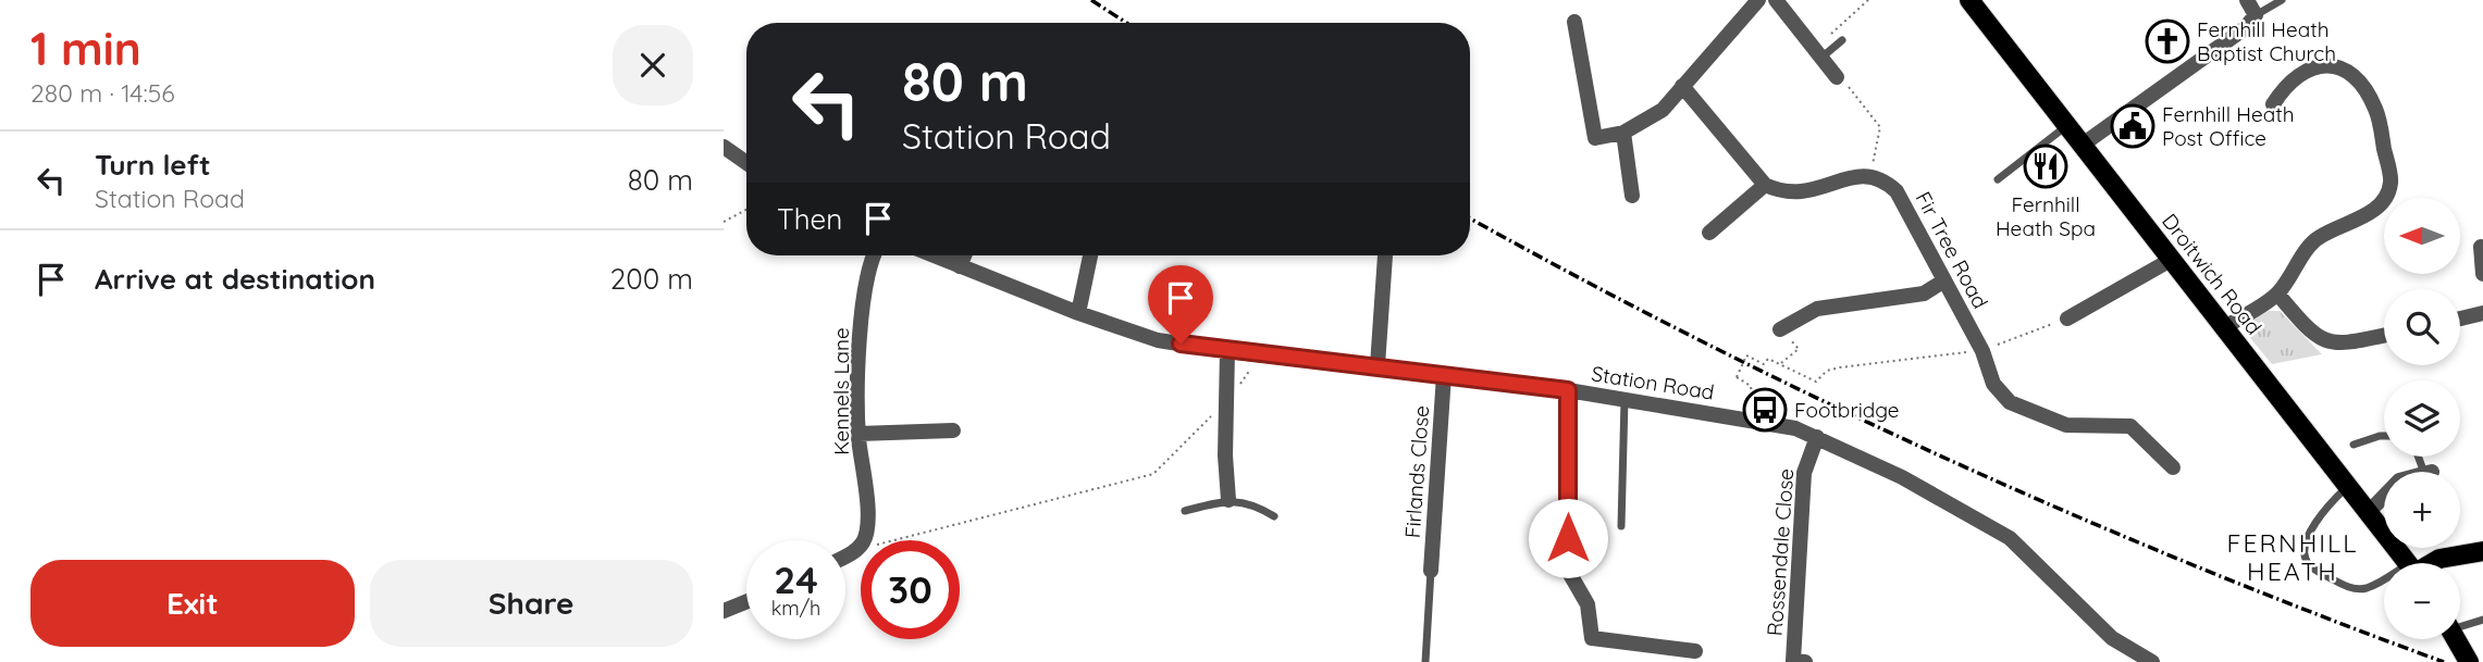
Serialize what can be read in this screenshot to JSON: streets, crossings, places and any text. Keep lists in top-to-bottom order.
{
  "streets": {
    "main road": ["Droitwich Road"],
    "street": [
      "Fir Tree Road",
      "Station Road",
      "Kennels Lane",
      "Firlands Close",
      "Rossendale Close"
    ]
  },
  "crossings": [
    ["Station Road", "Firlands Close"],
    ["Station Road", "Rossendale Close"]
  ],
  "districts": ["FERNHILL HEATH"],
  "places": {
    "church": ["Fernhill Heath Baptist Church"],
    "public building": ["Fernhill Heath Post Office"],
    "restaurant": ["Fernhill Heath Spa"],
    "bus stop": ["Footbridge"]
  },
  "north": "left",
  "page": {
    "heading": ["1 min", "280 m · 14:56"],
    "turn": ["80 m", "Station Road"],
    "list": [
      {
        "name": "Turn left",
        "note": "Station Road",
        "value": "80 m"
      },
      {
        "name": "Arrive at destination",
        "value": "200 m"
      }
    ],
    "then": "Then",
    "map_buttons": ["+", "−"],
    "speed": "24 km/h",
    "limit": "30",
    "buttons": ["Exit", "Share"]
  }
}
